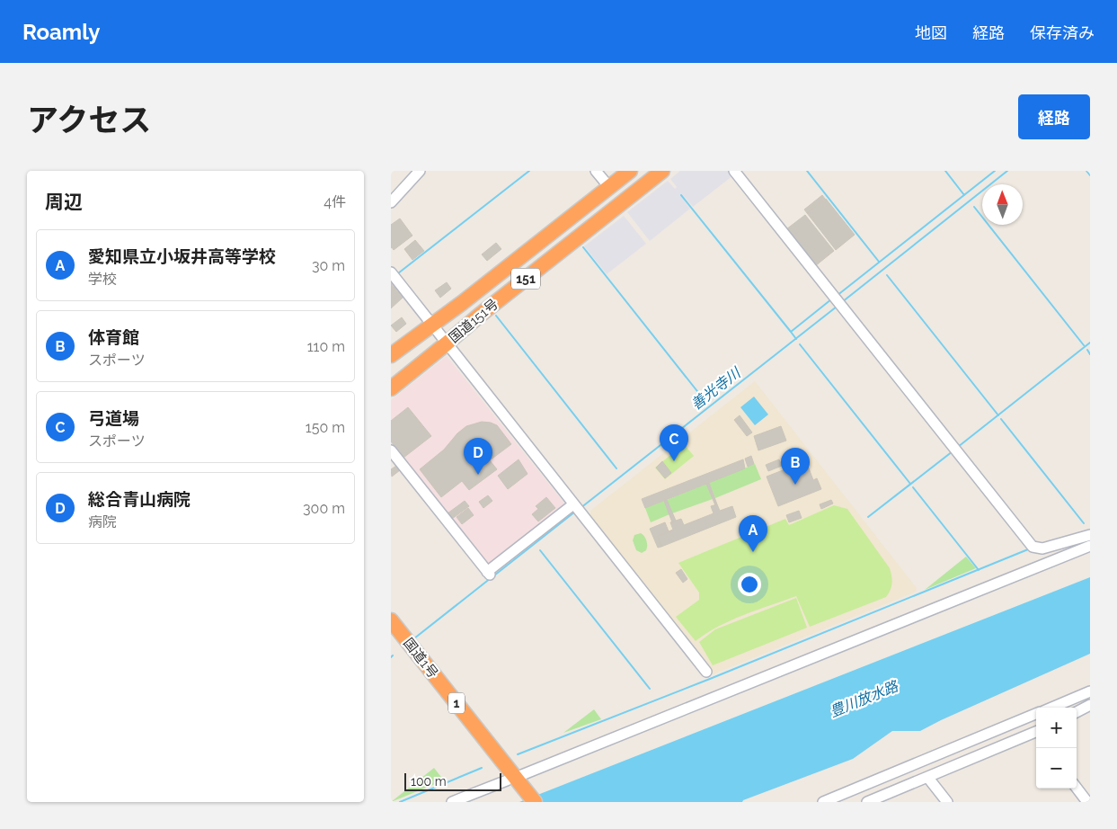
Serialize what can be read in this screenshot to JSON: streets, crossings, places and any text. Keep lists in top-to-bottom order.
{
  "streets": {
    "highway": [
      "151",
      "国道151号",
      "国道1号",
      "1"
    ]
  },
  "water": ["善光寺川", "豊川放水路"],
  "scale_bar": "100 m",
  "north": "top",
  "page": {
    "header": "Roamly",
    "nav": ["地図", "経路", "保存済み"],
    "title": "アクセス",
    "buttons": "経路",
    "heading": ["周辺", "4件"],
    "list": [
      {
        "mark": "A",
        "name": "愛知県立小坂井高等学校",
        "note": "学校",
        "value": "30 m"
      },
      {
        "mark": "B",
        "name": "体育館",
        "note": "スポーツ",
        "value": "110 m"
      },
      {
        "mark": "C",
        "name": "弓道場",
        "note": "スポーツ",
        "value": "150 m"
      },
      {
        "mark": "D",
        "name": "総合青山病院",
        "note": "病院",
        "value": "300 m"
      }
    ],
    "pins": [
      "C",
      "D",
      "B",
      "A"
    ],
    "map_buttons": ["+", "−"],
    "scale": "100 m"
  }
}
